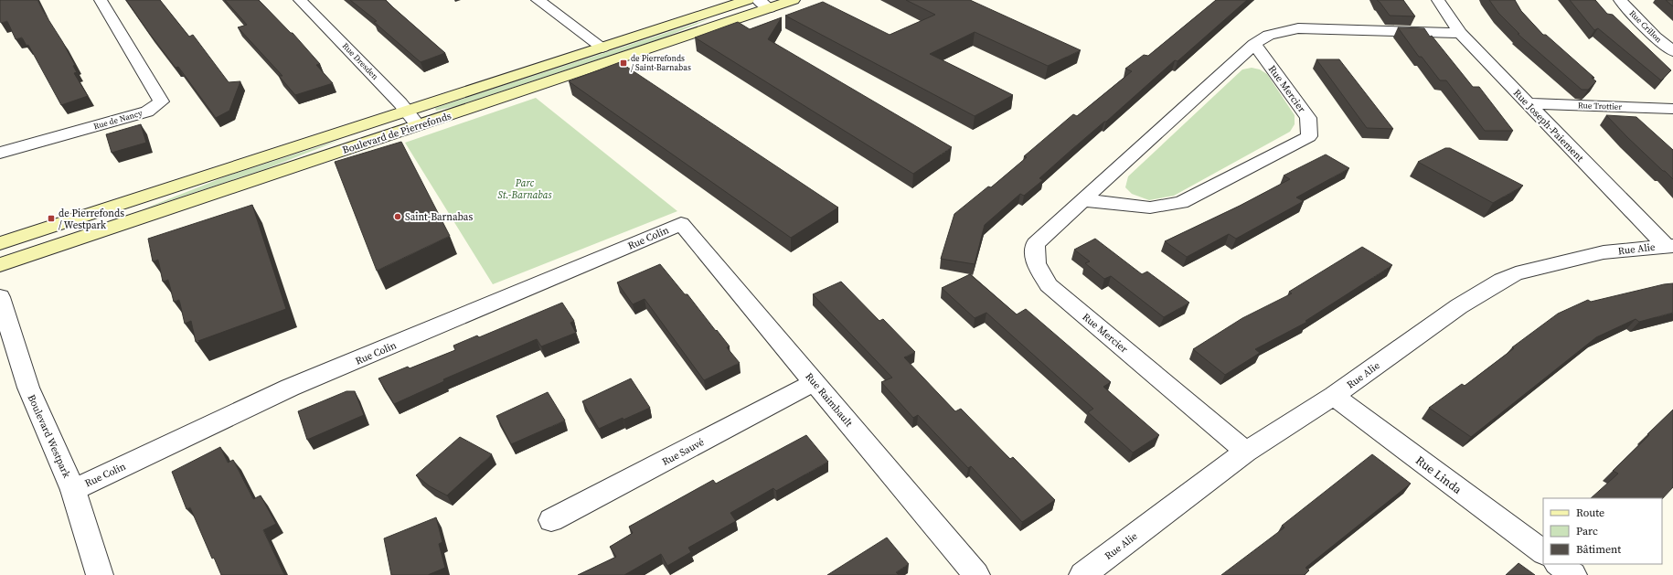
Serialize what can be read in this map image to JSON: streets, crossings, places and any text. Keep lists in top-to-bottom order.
{
  "streets": {
    "main road": ["Boulevard de Pierrefonds"],
    "street": [
      "Rue Crillon",
      "Rue Dresden",
      "Rue Mercier",
      "Rue Trottier",
      "Rue de Nancy",
      "Rue Joseph-Paiement",
      "Rue Colin",
      "Rue Alie",
      "Rue Raimbault",
      "Boulevard Westpark",
      "Rue Sauvé",
      "Rue Linda"
    ]
  },
  "crossings": [
    ["Rue Dresden", "Boulevard de Pierrefonds"],
    ["Rue Mercier", "Rue Joseph-Paiement"],
    ["Rue Mercier", "Rue Alie"],
    ["Rue Trottier", "Rue Joseph-Paiement"],
    ["Rue Joseph-Paiement", "Rue Alie"],
    ["Rue Colin", "Rue Raimbault"],
    ["Rue Colin", "Boulevard Westpark"],
    ["Rue Alie", "Rue Linda"],
    ["Rue Raimbault", "Rue Sauvé"]
  ],
  "parks": ["Parc St.-Barnabas"],
  "places": {
    "transit": ["de Pierrefonds / Saint-Barnabas", "de Pierrefonds / Westpark"],
    "other": ["Saint-Barnabas"]
  },
  "legend": ["Route", "Parc", "Bâtiment"]
}
